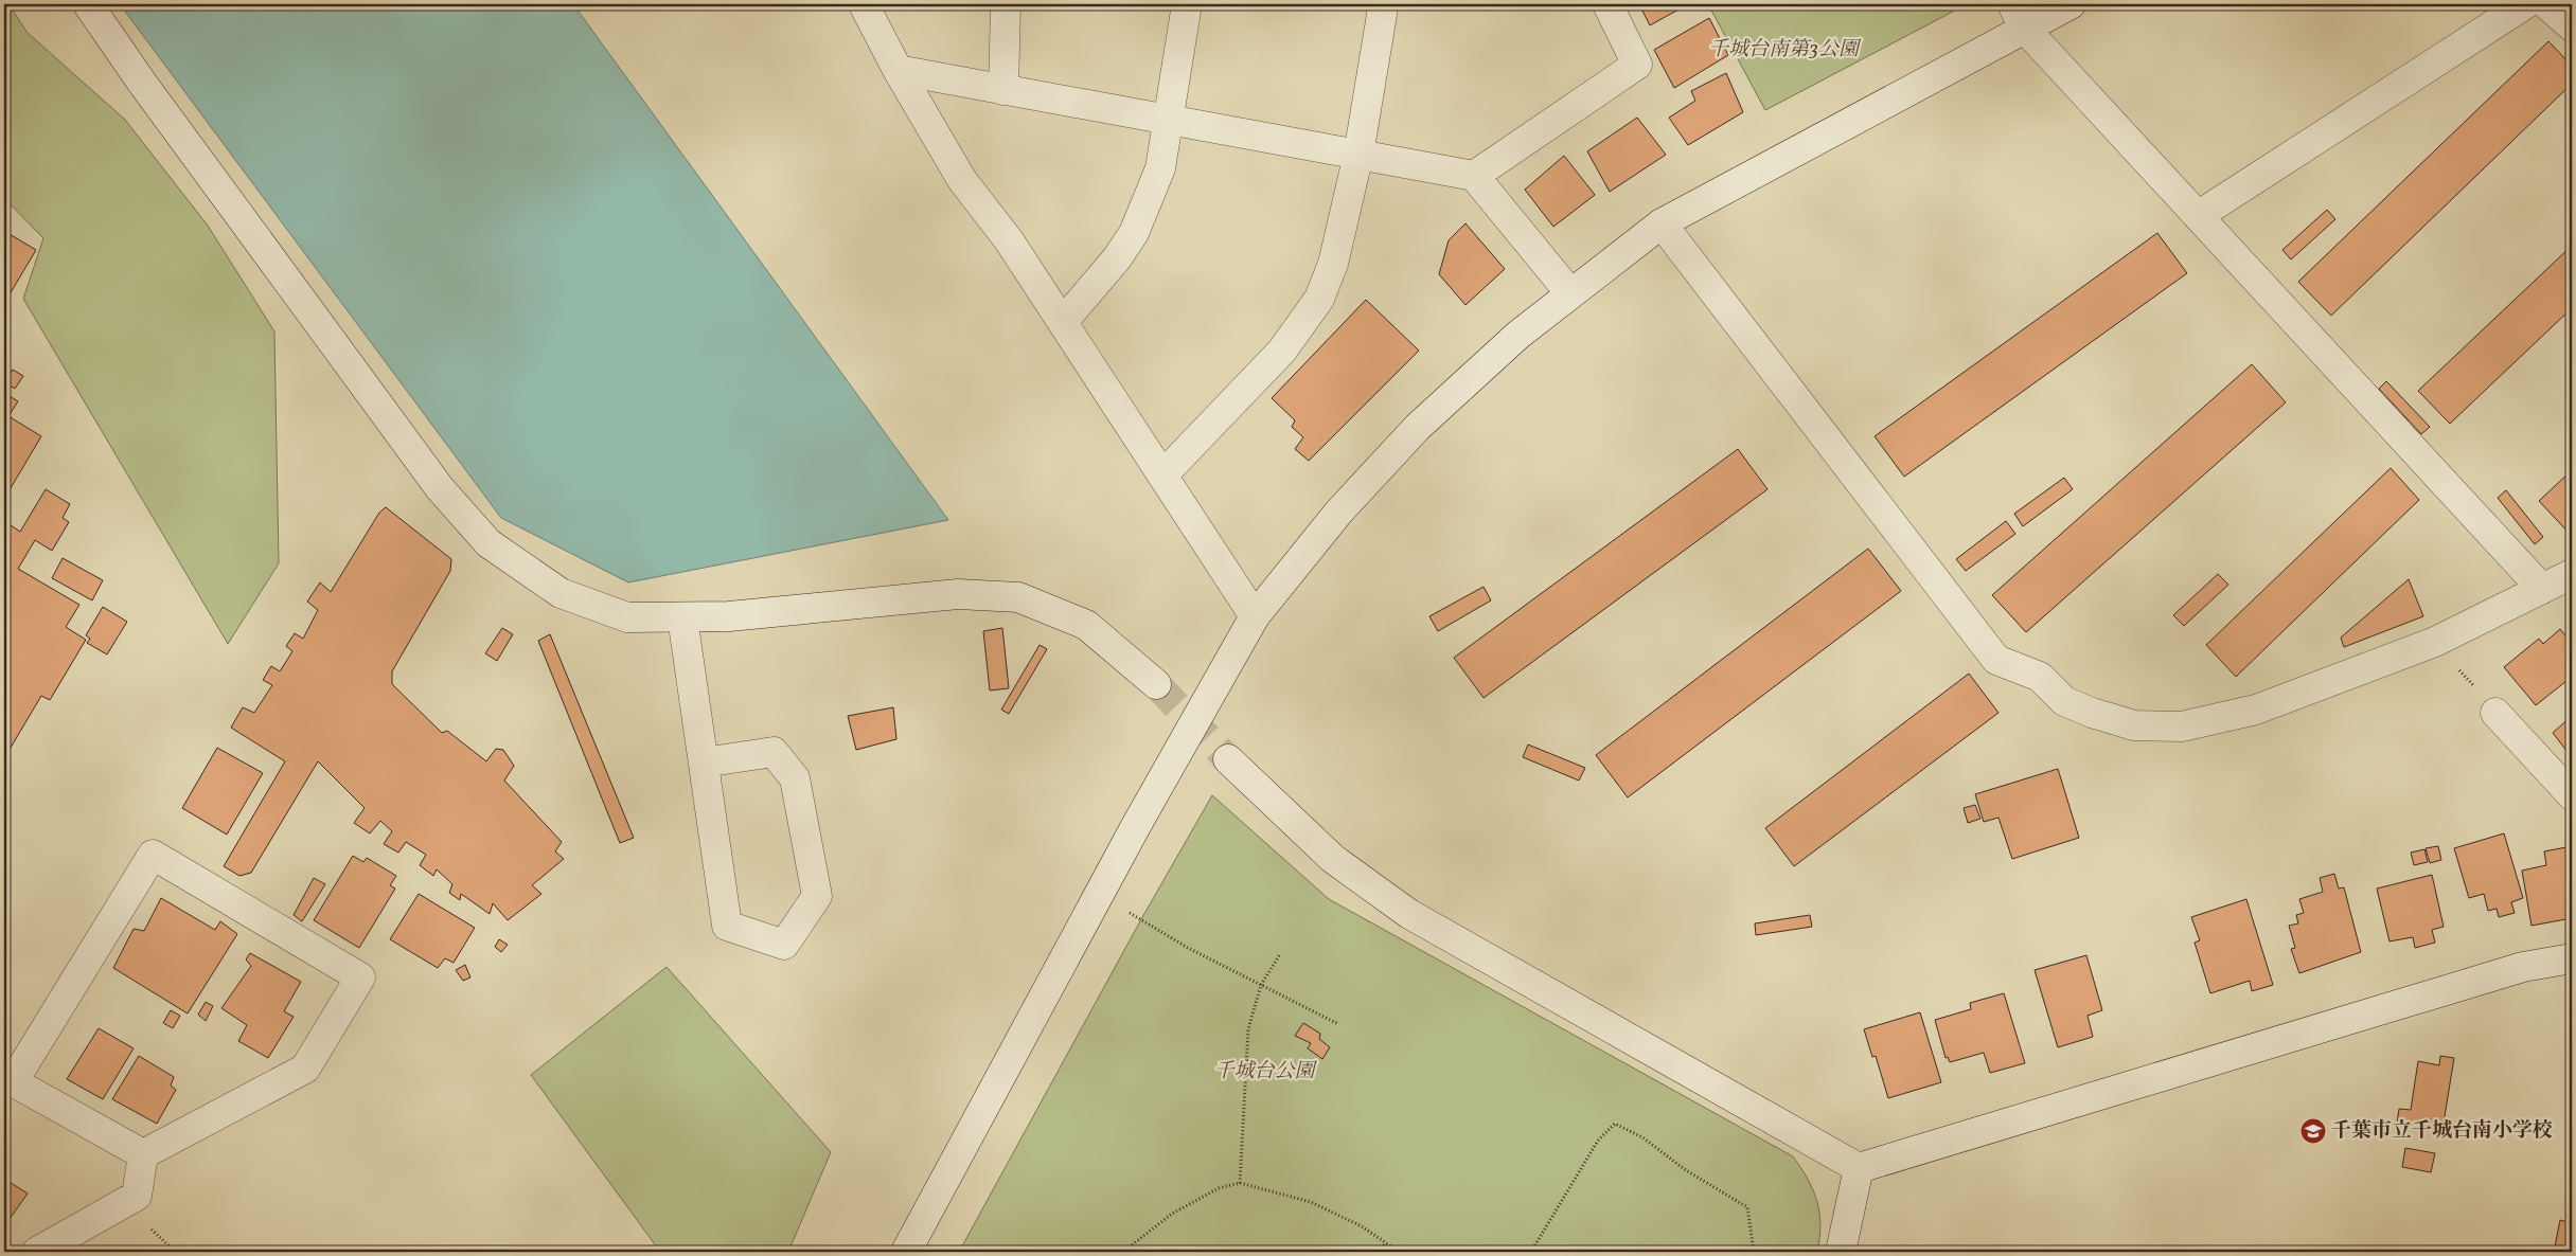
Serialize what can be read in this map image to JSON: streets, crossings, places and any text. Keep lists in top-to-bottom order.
{
  "parks": ["千城台南第3公園", "千城台公園"],
  "places": {
    "school or university": ["千葉市立千城台南小学校"]
  }
}
